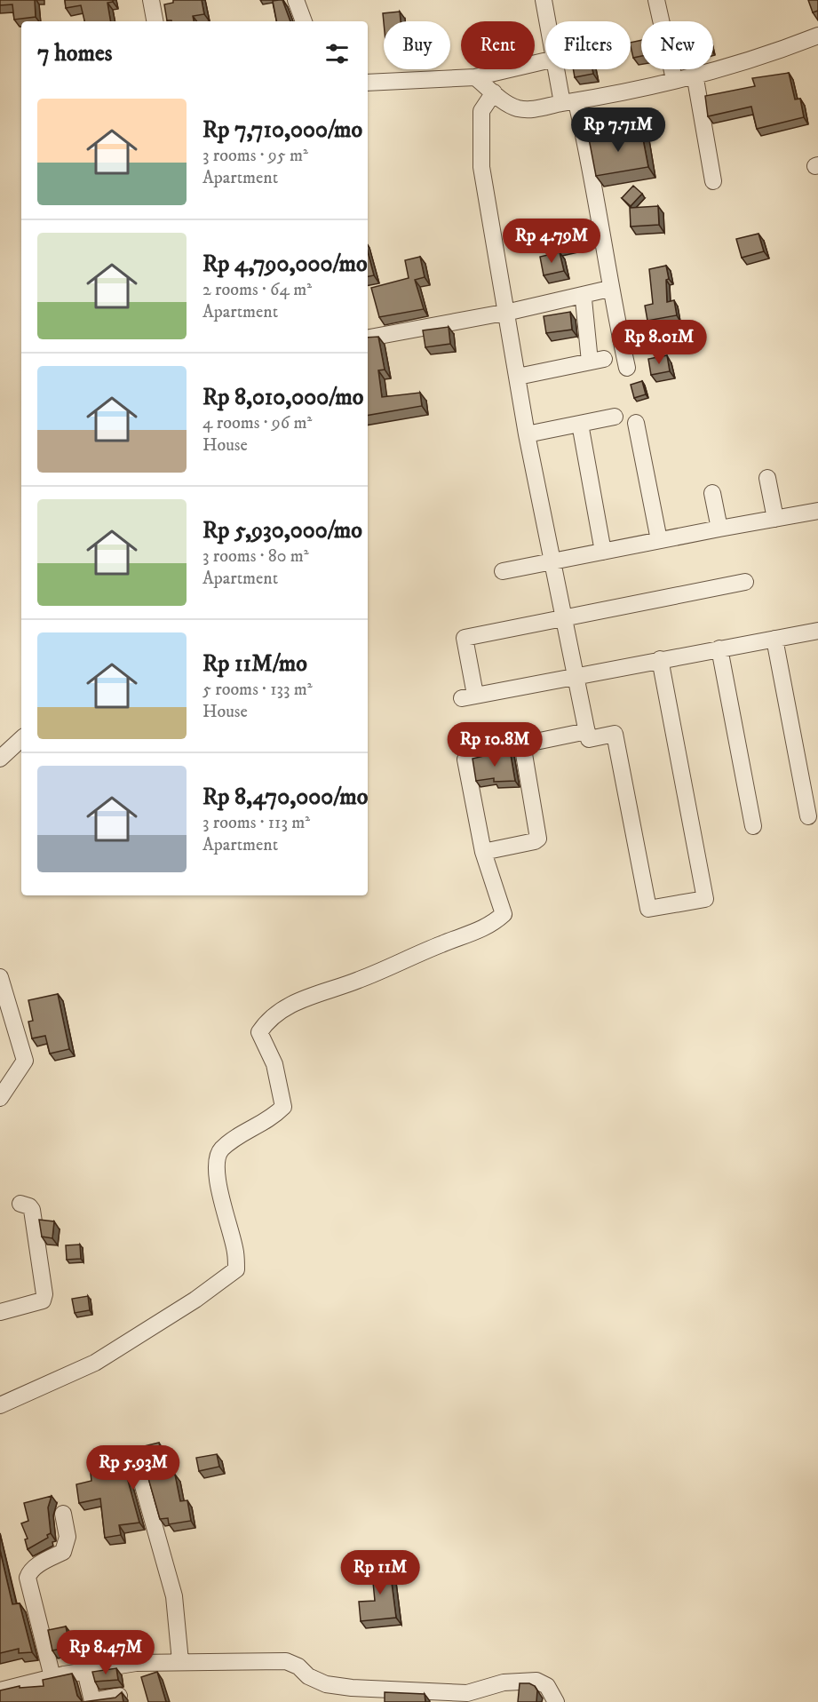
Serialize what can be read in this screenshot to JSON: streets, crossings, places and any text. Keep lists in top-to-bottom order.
{
  "page": {
    "chip": [
      "Buy",
      "Rent",
      "Filters",
      "New"
    ],
    "heading": "7 homes",
    "list": [
      {
        "name": "Rp 7,710,000/mo",
        "note": "3 rooms · 95 m² · Apartment"
      },
      {
        "name": "Rp 4,790,000/mo",
        "note": "2 rooms · 64 m² · Apartment"
      },
      {
        "name": "Rp 8,010,000/mo",
        "note": "4 rooms · 96 m² · House"
      },
      {
        "name": "Rp 5,930,000/mo",
        "note": "3 rooms · 80 m² · Apartment"
      },
      {
        "name": "Rp 11M/mo",
        "note": "5 rooms · 133 m² · House"
      },
      {
        "name": "Rp 8,470,000/mo",
        "note": "3 rooms · 113 m² · Apartment"
      }
    ],
    "price": [
      "Rp 7.71M",
      "Rp 4.79M",
      "Rp 8.01M",
      "Rp 10.8M",
      "Rp 5.93M",
      "Rp 11M",
      "Rp 8.47M"
    ]
  }
}
